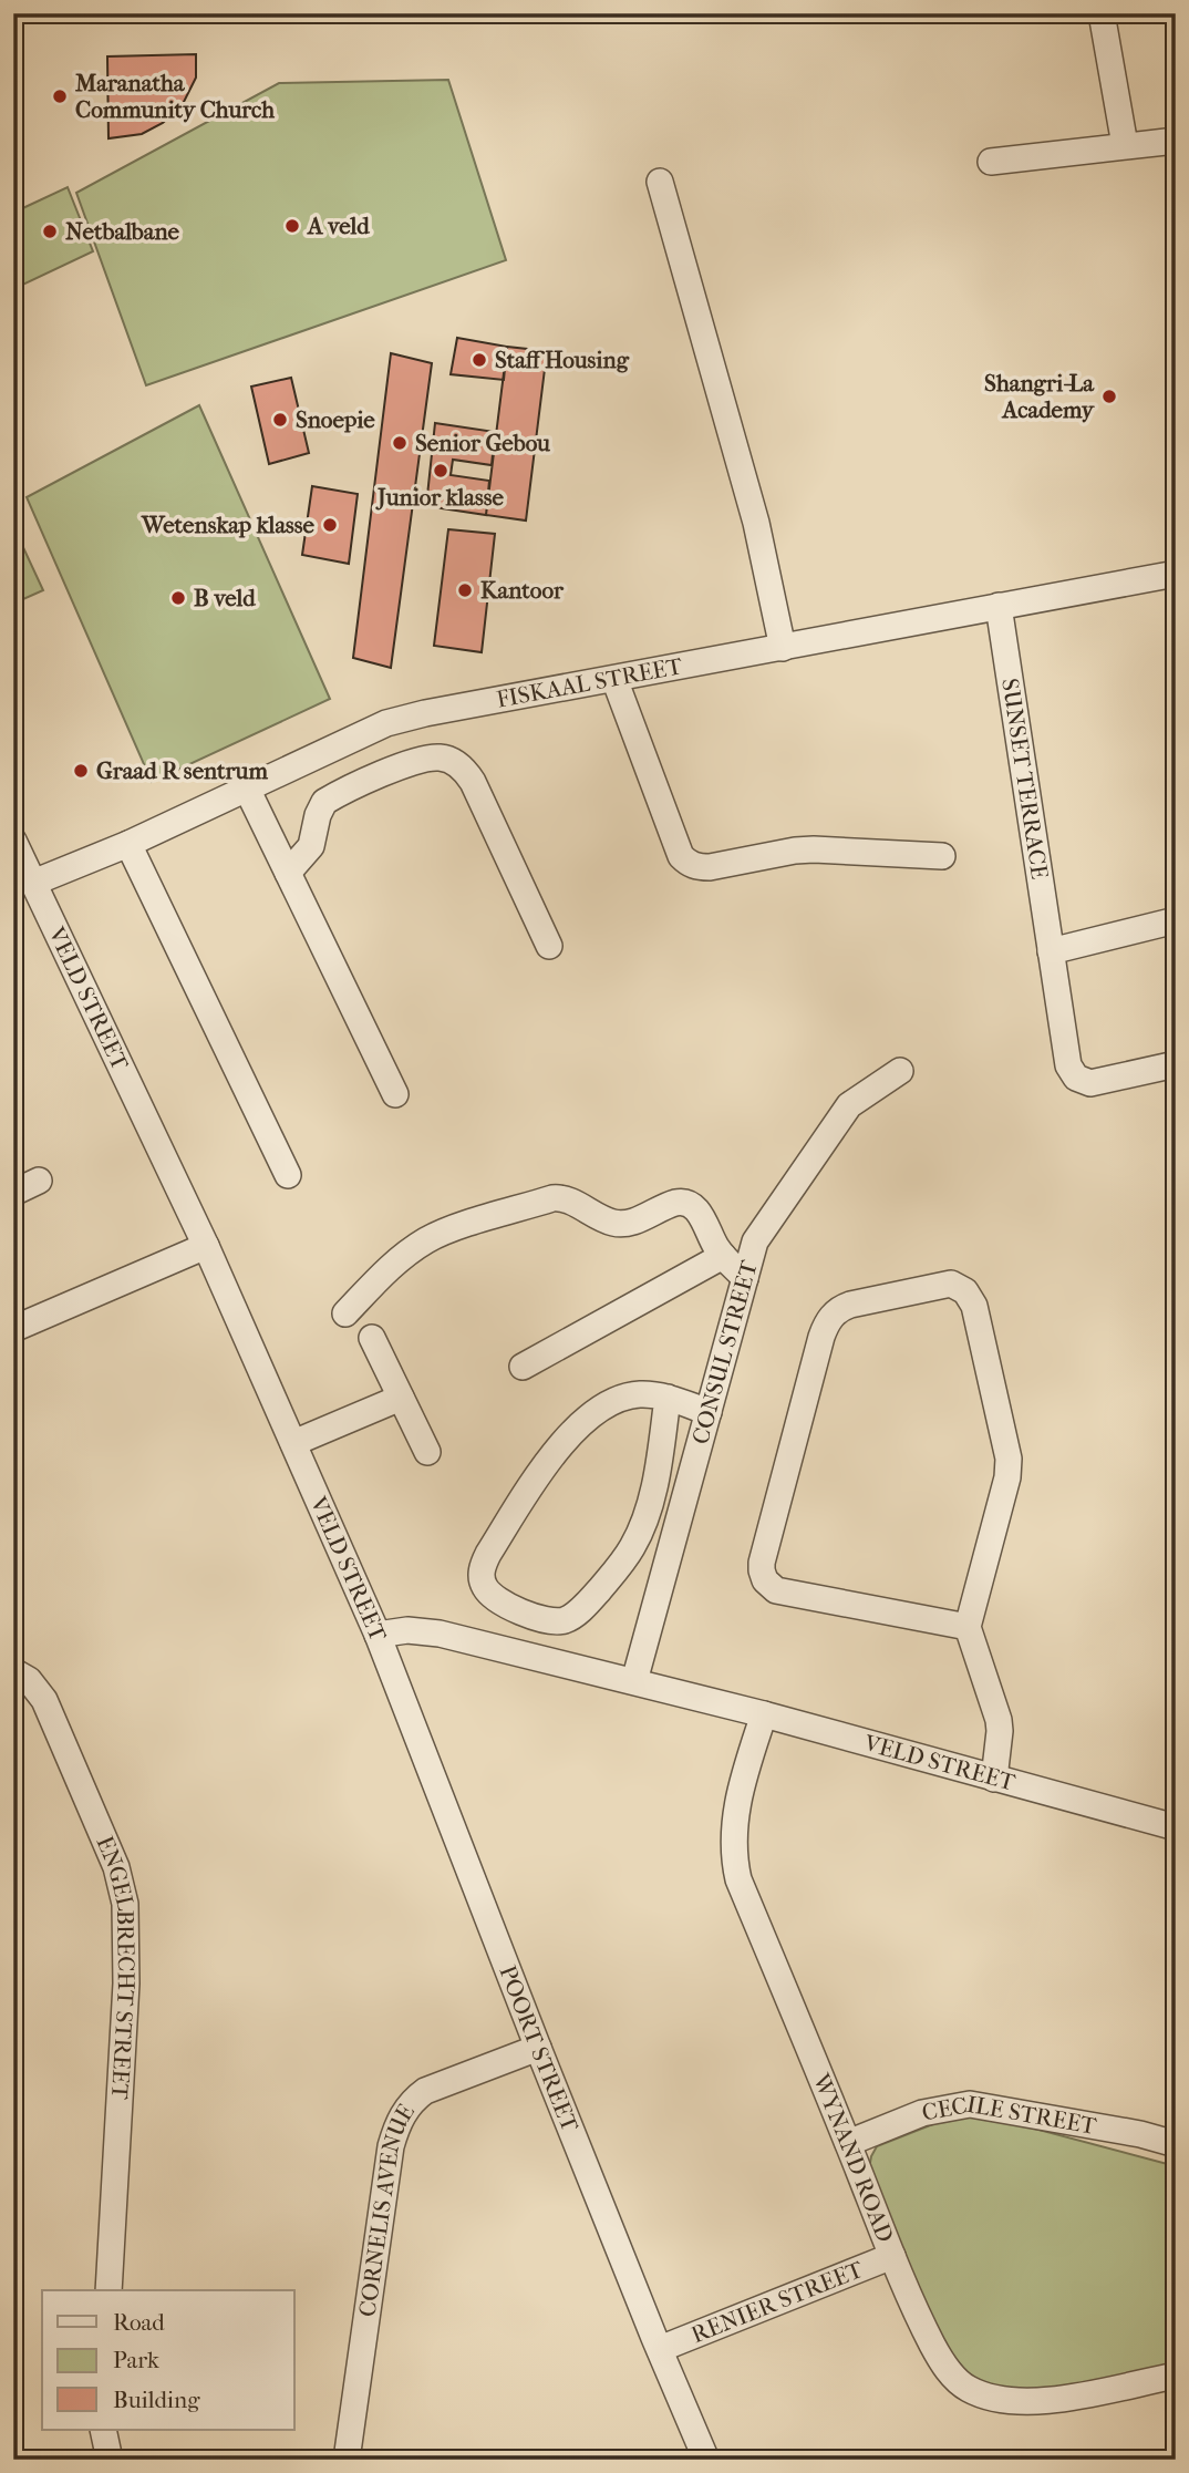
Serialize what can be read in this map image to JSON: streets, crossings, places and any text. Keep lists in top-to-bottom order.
{
  "streets": {
    "street": [
      "FISKAAL STREET",
      "SUNSET TERRACE",
      "VELD STREET",
      "CONSUL STREET",
      "ENGELBRECHT STREET",
      "POORT STREET",
      "CECILE STREET",
      "WYNAND ROAD",
      "CORNELIS AVENUE",
      "RENIER STREET"
    ]
  },
  "crossings": [
    ["FISKAAL STREET", "SUNSET TERRACE"],
    ["FISKAAL STREET", "VELD STREET"],
    ["VELD STREET", "CONSUL STREET"],
    ["VELD STREET", "POORT STREET"],
    ["VELD STREET", "WYNAND ROAD"],
    ["POORT STREET", "CORNELIS AVENUE"],
    ["POORT STREET", "RENIER STREET"],
    ["CECILE STREET", "WYNAND ROAD"],
    ["WYNAND ROAD", "RENIER STREET"]
  ],
  "places": [
    "Maranatha Community Church",
    "A veld",
    "Netbalbane",
    "Staff Housing",
    "Shangri-La Academy",
    "Snoepie",
    "Senior Gebou",
    "Junior klasse",
    "Wetenskap klasse",
    "Kantoor",
    "B veld",
    "Graad R sentrum"
  ],
  "legend": ["Road", "Park", "Building"]
}
